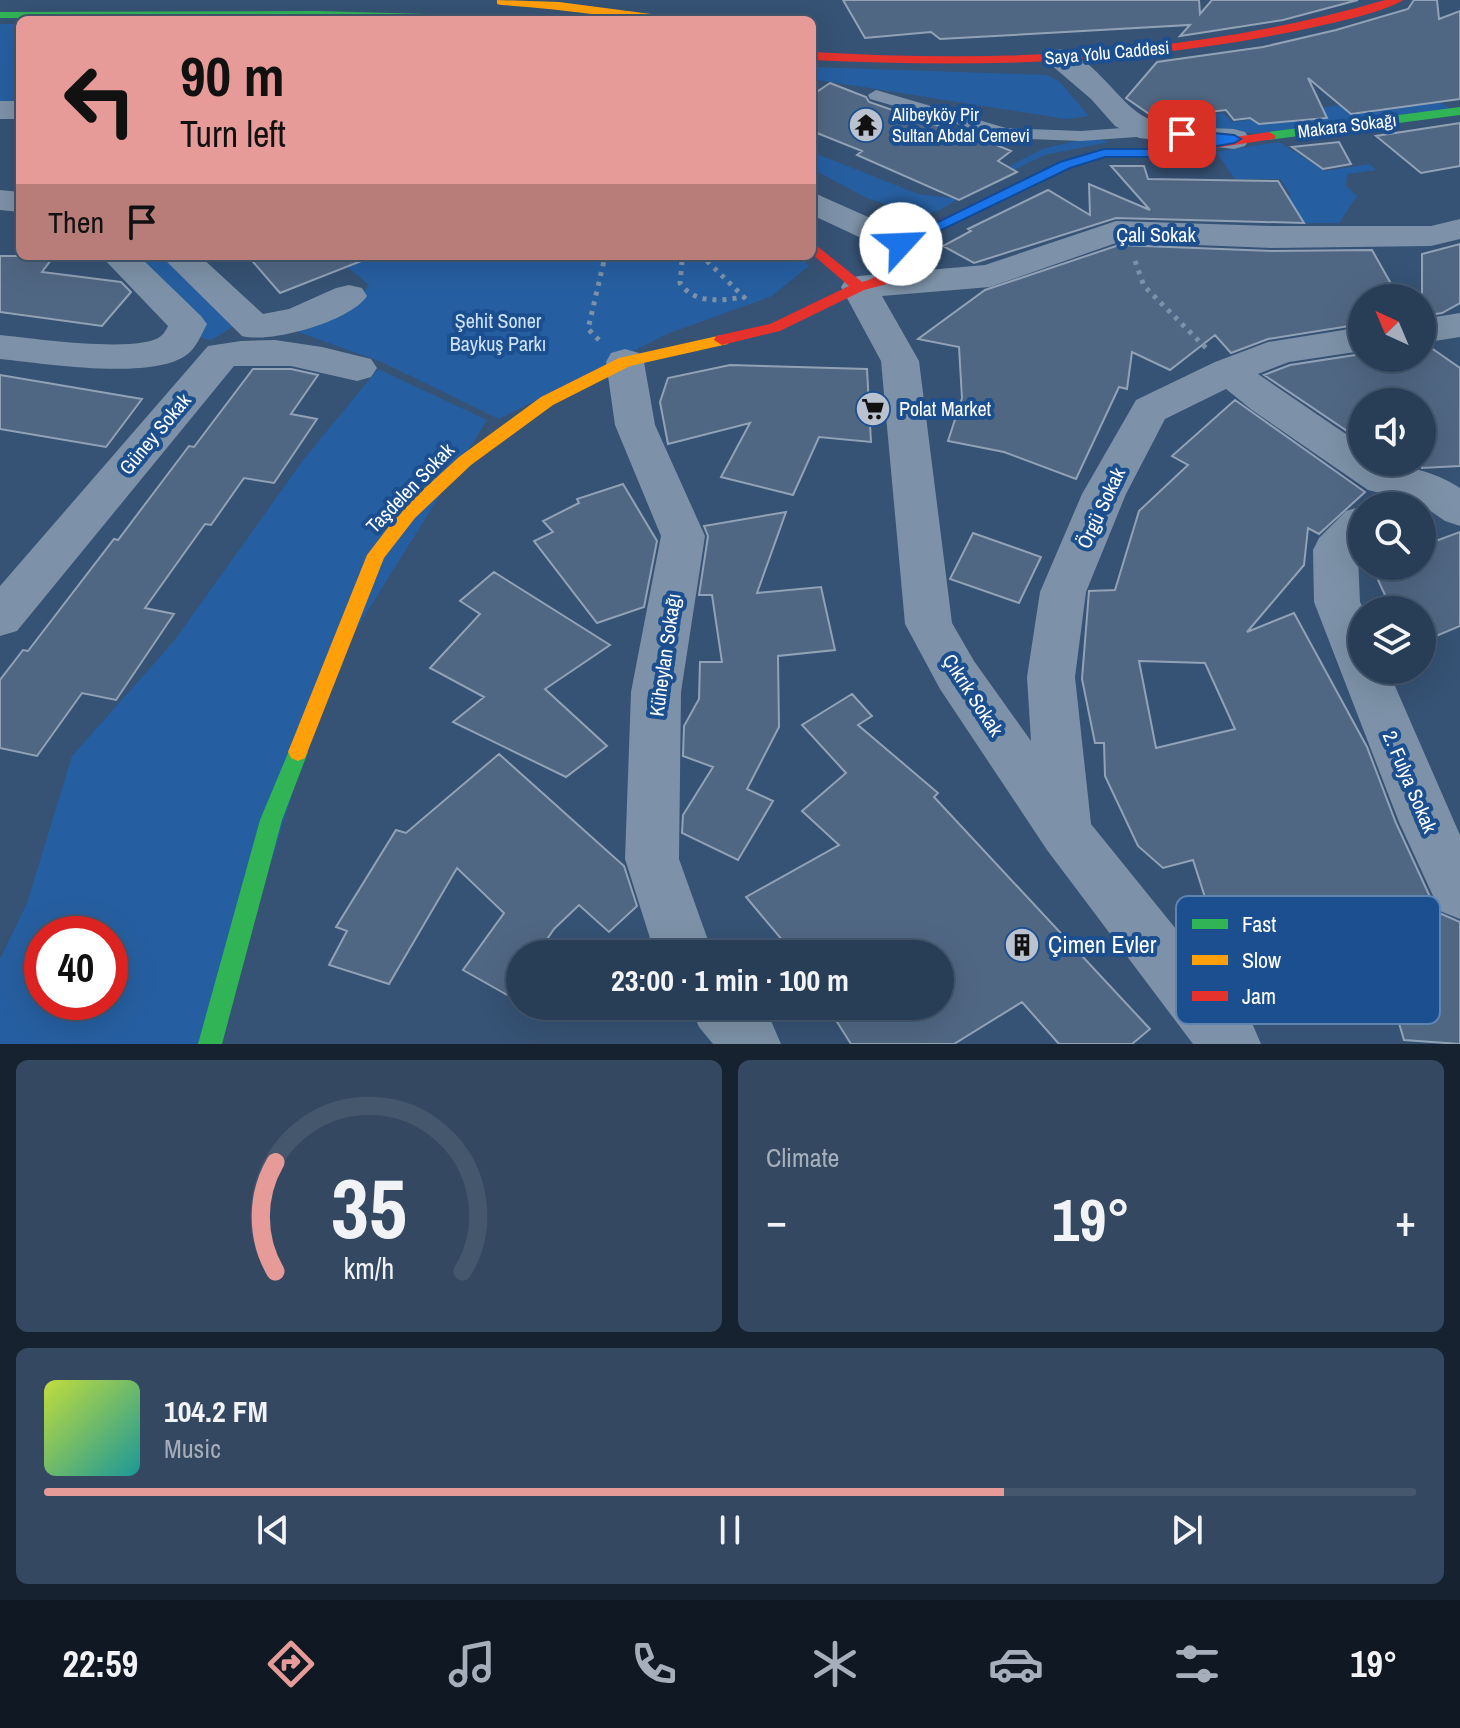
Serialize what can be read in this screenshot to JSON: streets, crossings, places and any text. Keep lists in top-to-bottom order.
{
  "streets": {
    "main road": ["Saya Yolu Caddesi", "Makara Sokağı", "Taşdelen Sokak"],
    "street": [
      "Çalı Sokak",
      "Güney Sokak",
      "Örgü Sokak",
      "Küheylan Sokağı",
      "Çıkrık Sokak",
      "2. Fulya Sokak"
    ]
  },
  "crossings": [
    ["Makara Sokağı", "Taşdelen Sokak"],
    ["Çalı Sokak", "Taşdelen Sokak"],
    ["Çalı Sokak", "Çıkrık Sokak"],
    ["Taşdelen Sokak", "Küheylan Sokağı"],
    ["Taşdelen Sokak", "Çıkrık Sokak"],
    ["Örgü Sokak", "Çıkrık Sokak"]
  ],
  "parks": ["Şehit Soner Baykuş Parkı"],
  "places": {
    "temple": ["Alibeyköy Pir Sultan Abdal Cemevi"],
    "supermarket": ["Polat Market"],
    "building": ["Çimen Evler"]
  },
  "legend": ["Fast", "Slow", "Jam"],
  "north": "top left",
  "page": {
    "turn": ["90 m", "Turn left"],
    "then": "Then",
    "limit": "40",
    "trip": "23:00 · 1 min · 100 m",
    "tile": "Climate",
    "heat": ["−", "19°", "+"],
    "song": ["104.2 FM", "Music"],
    "tabs": ["22:59", "19°"],
    "gauge": ["35", "km/h"]
  }
}
